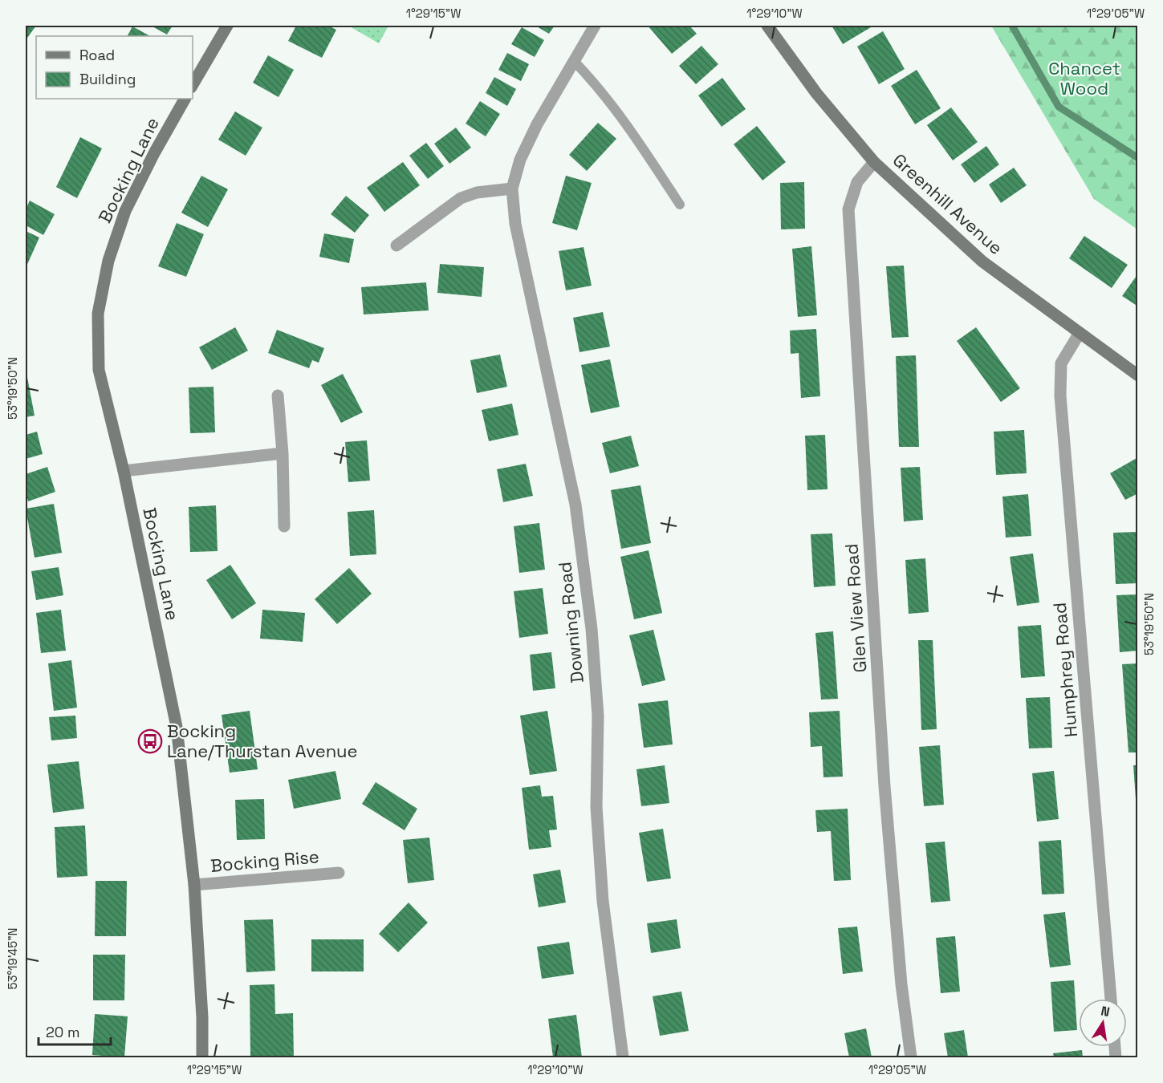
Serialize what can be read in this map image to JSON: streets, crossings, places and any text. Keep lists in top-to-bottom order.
{
  "streets": {
    "street": [
      "Bocking Lane",
      "Greenhill Avenue",
      "Glen View Road",
      "Downing Road",
      "Humphrey Road",
      "Bocking Rise"
    ]
  },
  "crossings": [
    ["Bocking Lane", "Bocking Rise"],
    ["Greenhill Avenue", "Glen View Road"],
    ["Greenhill Avenue", "Humphrey Road"]
  ],
  "parks": ["Chancet Wood"],
  "places": {
    "bus stop": ["Bocking Lane/Thurstan Avenue"]
  },
  "legend": ["Road", "Building"],
  "scale_bar": "20 m",
  "north": "top",
  "coordinates": [
    "1°29'15\"W",
    "1°29'10\"W",
    "1°29'05\"W",
    "53°19'50\"N",
    "53°19'45\"N"
  ]
}
